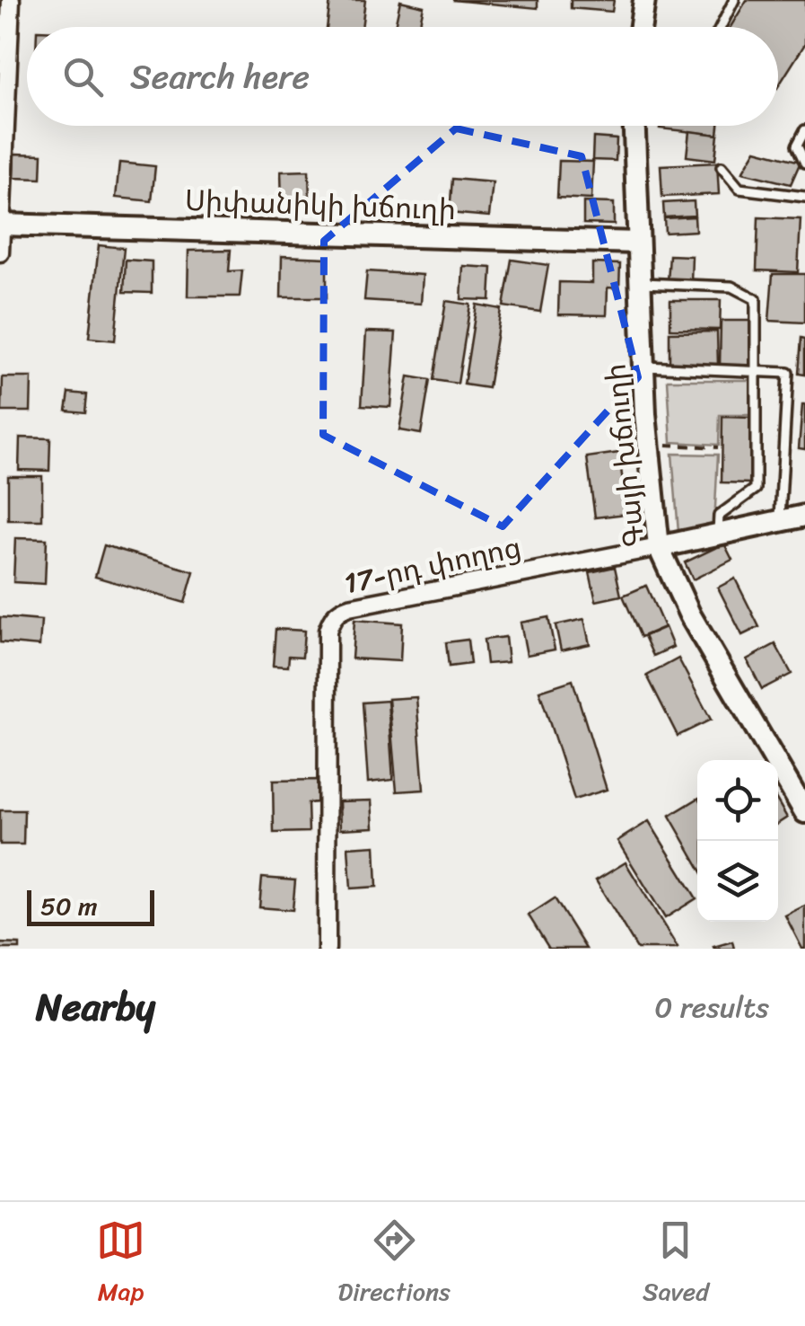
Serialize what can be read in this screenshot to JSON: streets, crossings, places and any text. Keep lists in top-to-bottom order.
{
  "streets": {
    "main road": ["Սիփանիկի խճուղի", "Գայի խճուղի"],
    "street": ["17-րդ փողոց"]
  },
  "crossings": [
    ["Սիփանիկի խճուղի", "Գայի խճուղի"],
    ["Գայի խճուղի", "17-րդ փողոց"]
  ],
  "scale_bar": "50 m",
  "page": {
    "search": "Search here",
    "scale": "50 m",
    "heading": ["Nearby", "0 results"],
    "nav": ["Map", "Directions", "Saved"]
  }
}
